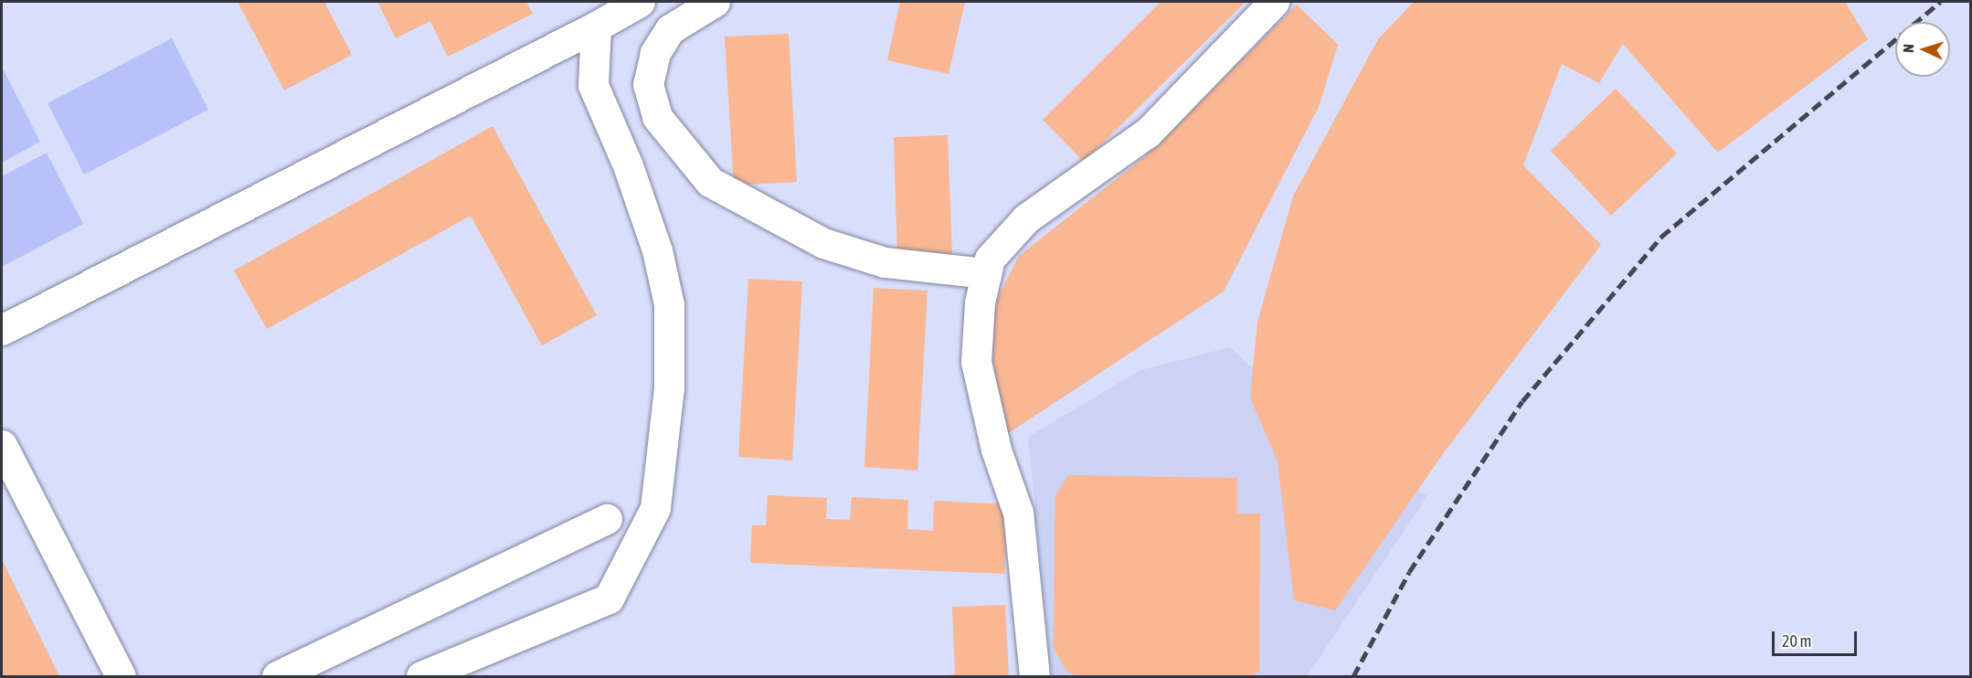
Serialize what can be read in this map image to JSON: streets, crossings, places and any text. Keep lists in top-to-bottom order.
{
  "scale_bar": "20 m",
  "north": "left"
}
